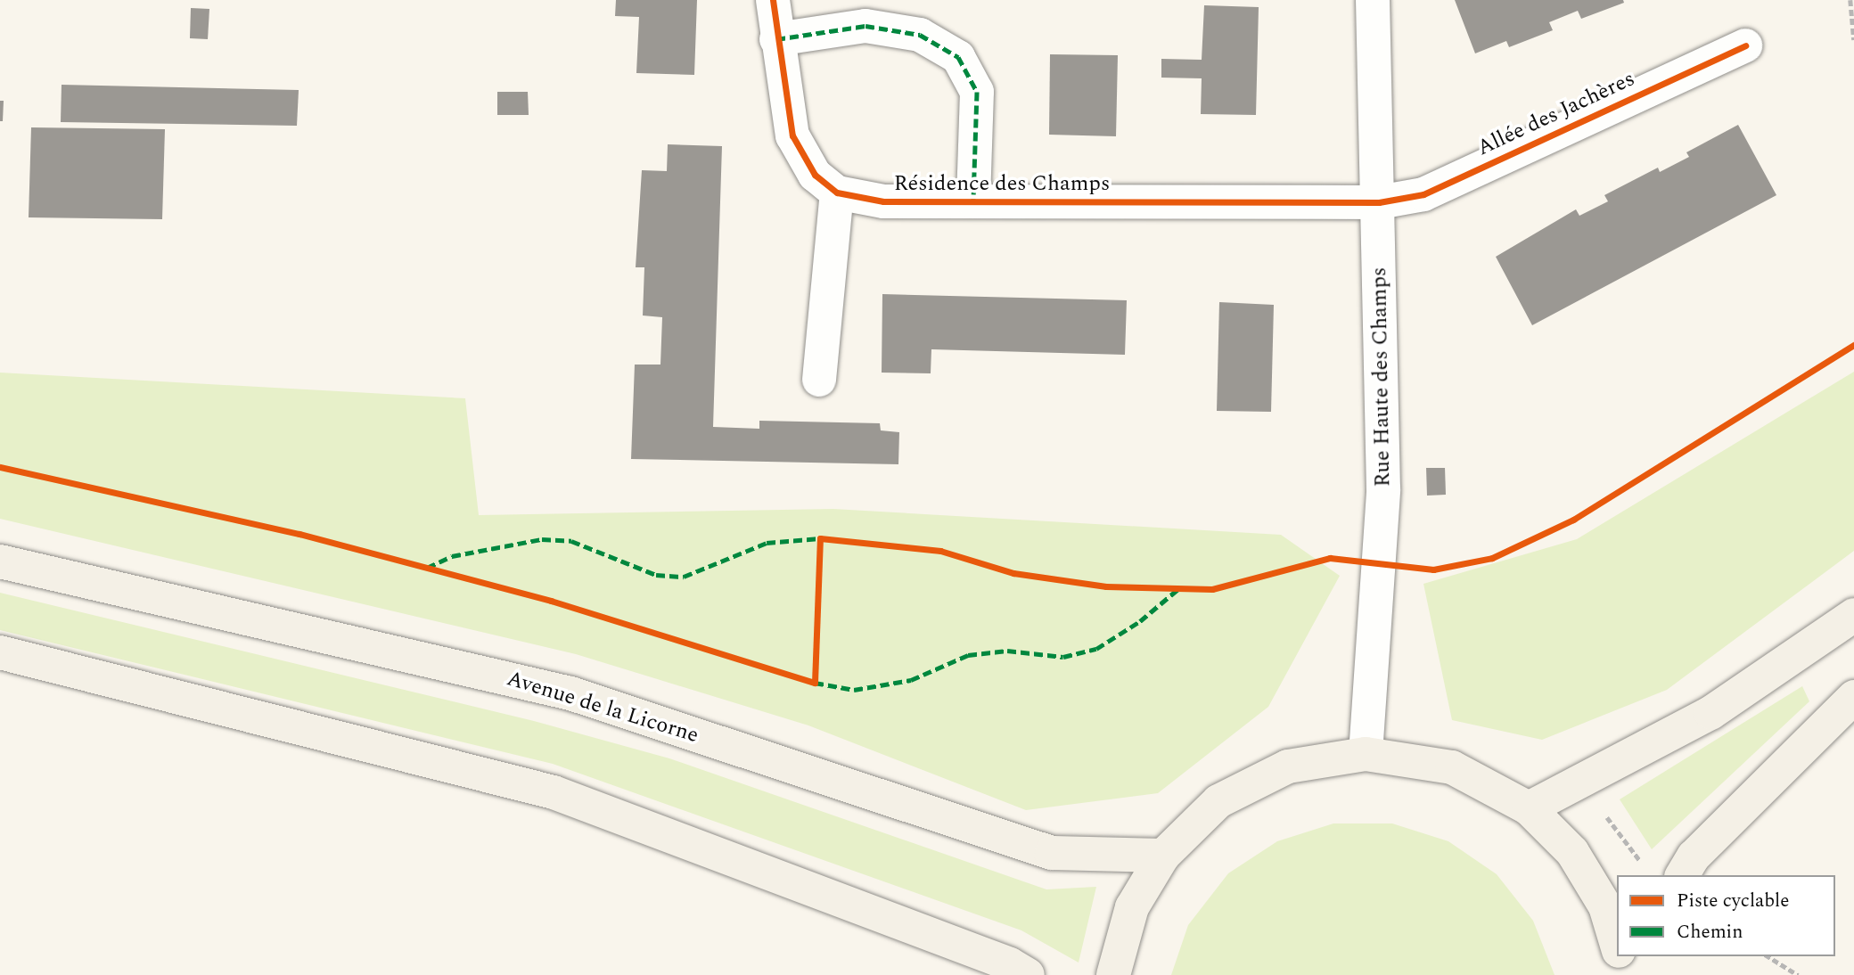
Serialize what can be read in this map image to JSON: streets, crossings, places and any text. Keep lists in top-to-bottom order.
{
  "streets": {
    "main road": ["Avenue de la Licorne"],
    "street": ["Allée des Jachères", "Résidence des Champs", "Rue Haute des Champs"]
  },
  "crossings": [
    ["Allée des Jachères", "Résidence des Champs"],
    ["Allée des Jachères", "Rue Haute des Champs"],
    ["Résidence des Champs", "Rue Haute des Champs"]
  ],
  "legend": ["Piste cyclable", "Chemin"]
}
